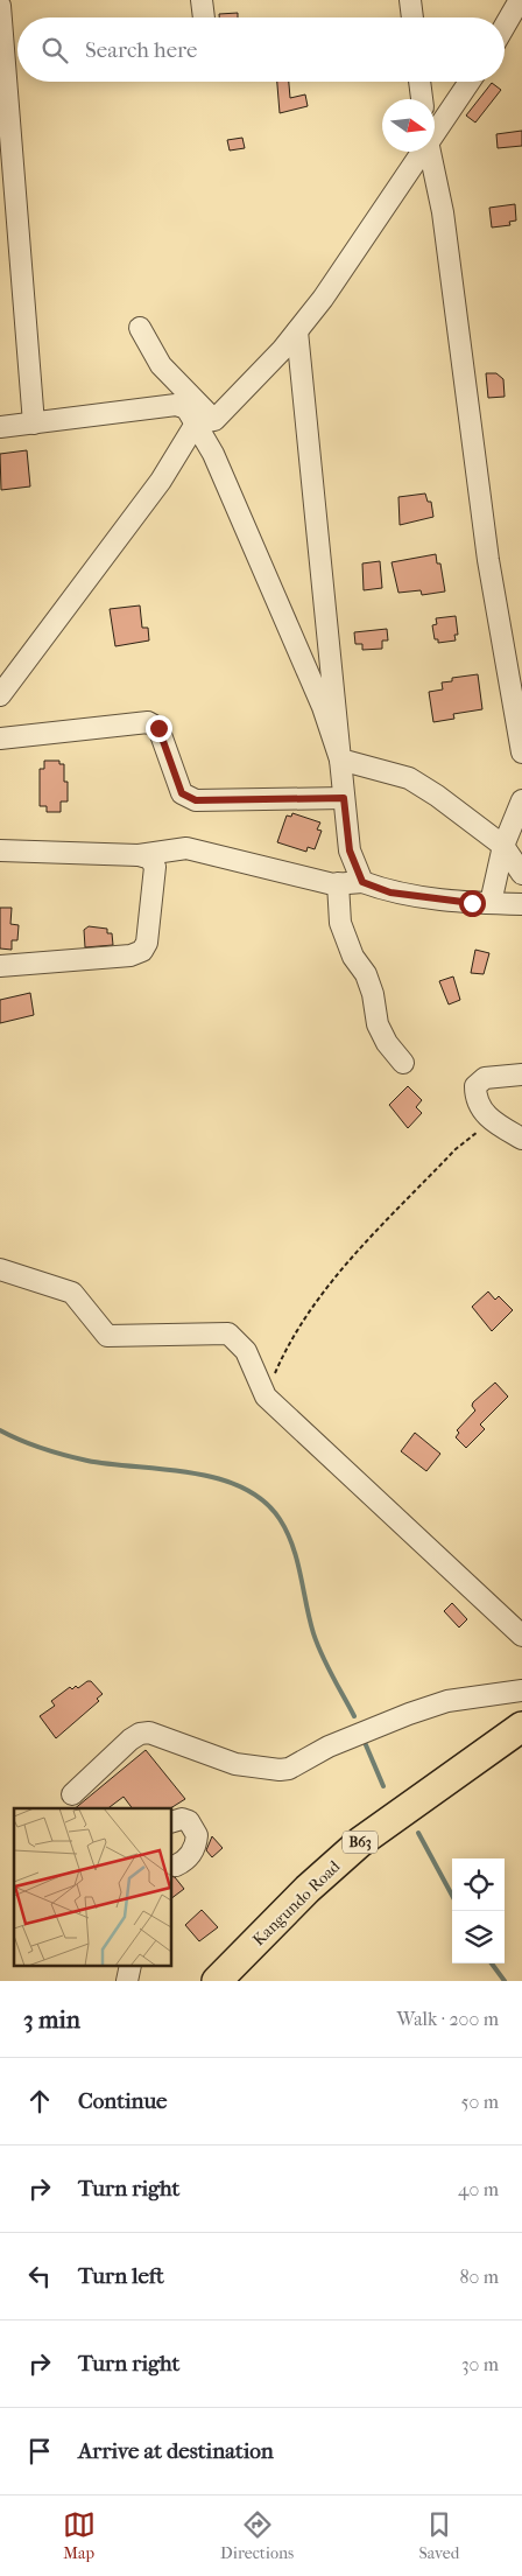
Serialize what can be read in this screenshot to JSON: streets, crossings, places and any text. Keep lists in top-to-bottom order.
{
  "streets": {
    "highway": ["B63", "Kangundo Road"]
  },
  "north": "right",
  "page": {
    "search": "Search here",
    "heading": ["3 min", "Walk · 200 m"],
    "list": [
      ["Continue", "50 m"],
      ["Turn right", "40 m"],
      ["Turn left", "80 m"],
      ["Turn right", "30 m"],
      "Arrive at destination"
    ],
    "nav": ["Map", "Directions", "Saved"]
  }
}
